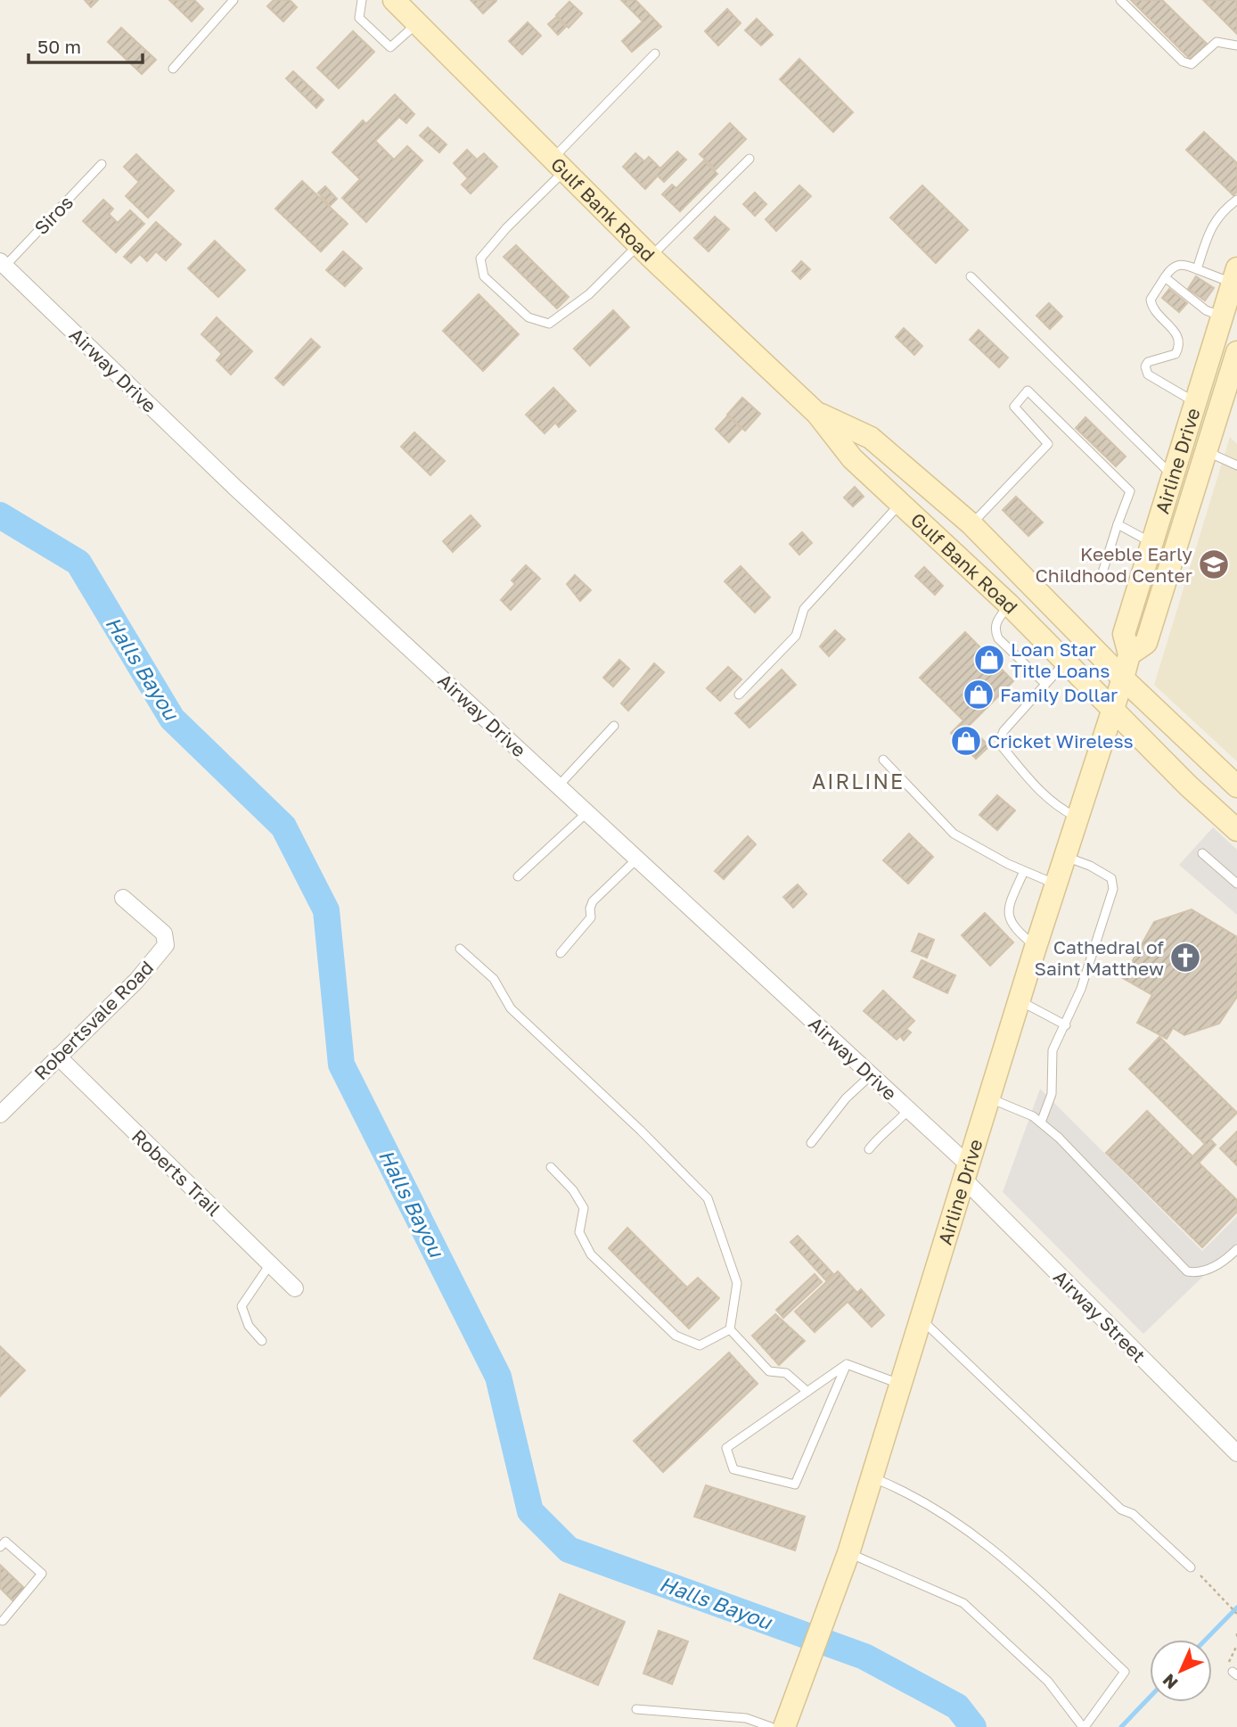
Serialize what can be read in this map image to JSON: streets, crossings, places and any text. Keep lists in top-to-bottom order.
{
  "streets": {
    "main road": ["Gulf Bank Road", "Airline Drive"],
    "street": [
      "Airway Drive",
      "Robertsvale Road",
      "Roberts Trail",
      "Airway Street"
    ],
    "lane": ["Siros"]
  },
  "crossings": [
    ["Gulf Bank Road", "Airline Drive"],
    ["Siros", "Airway Drive"],
    ["Airway Drive", "Airline Drive"],
    ["Airway Drive", "Airway Street"],
    ["Airline Drive", "Airway Street"],
    ["Robertsvale Road", "Roberts Trail"]
  ],
  "districts": ["AIRLINE"],
  "water": ["Halls Bayou"],
  "places": {
    "school or university": ["Keeble Early Childhood Center"],
    "shop": ["Loan Star Title Loans", "Family Dollar", "Cricket Wireless"],
    "church": ["Cathedral of Saint Matthew"]
  },
  "scale_bar": "50 m",
  "north": "bottom left"
}
